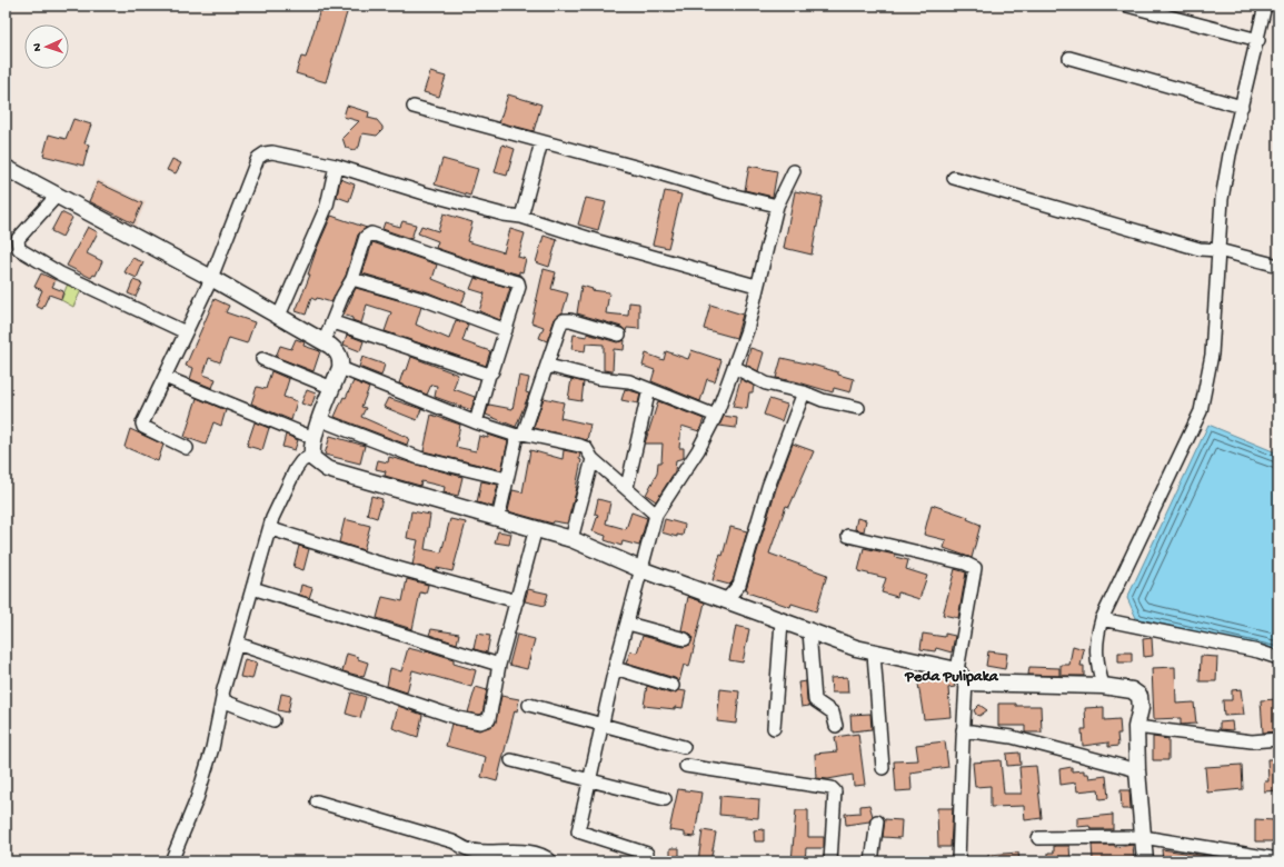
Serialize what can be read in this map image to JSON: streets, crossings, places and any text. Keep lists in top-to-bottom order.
{
  "districts": ["Peda Pulipaka"],
  "north": "left"
}
